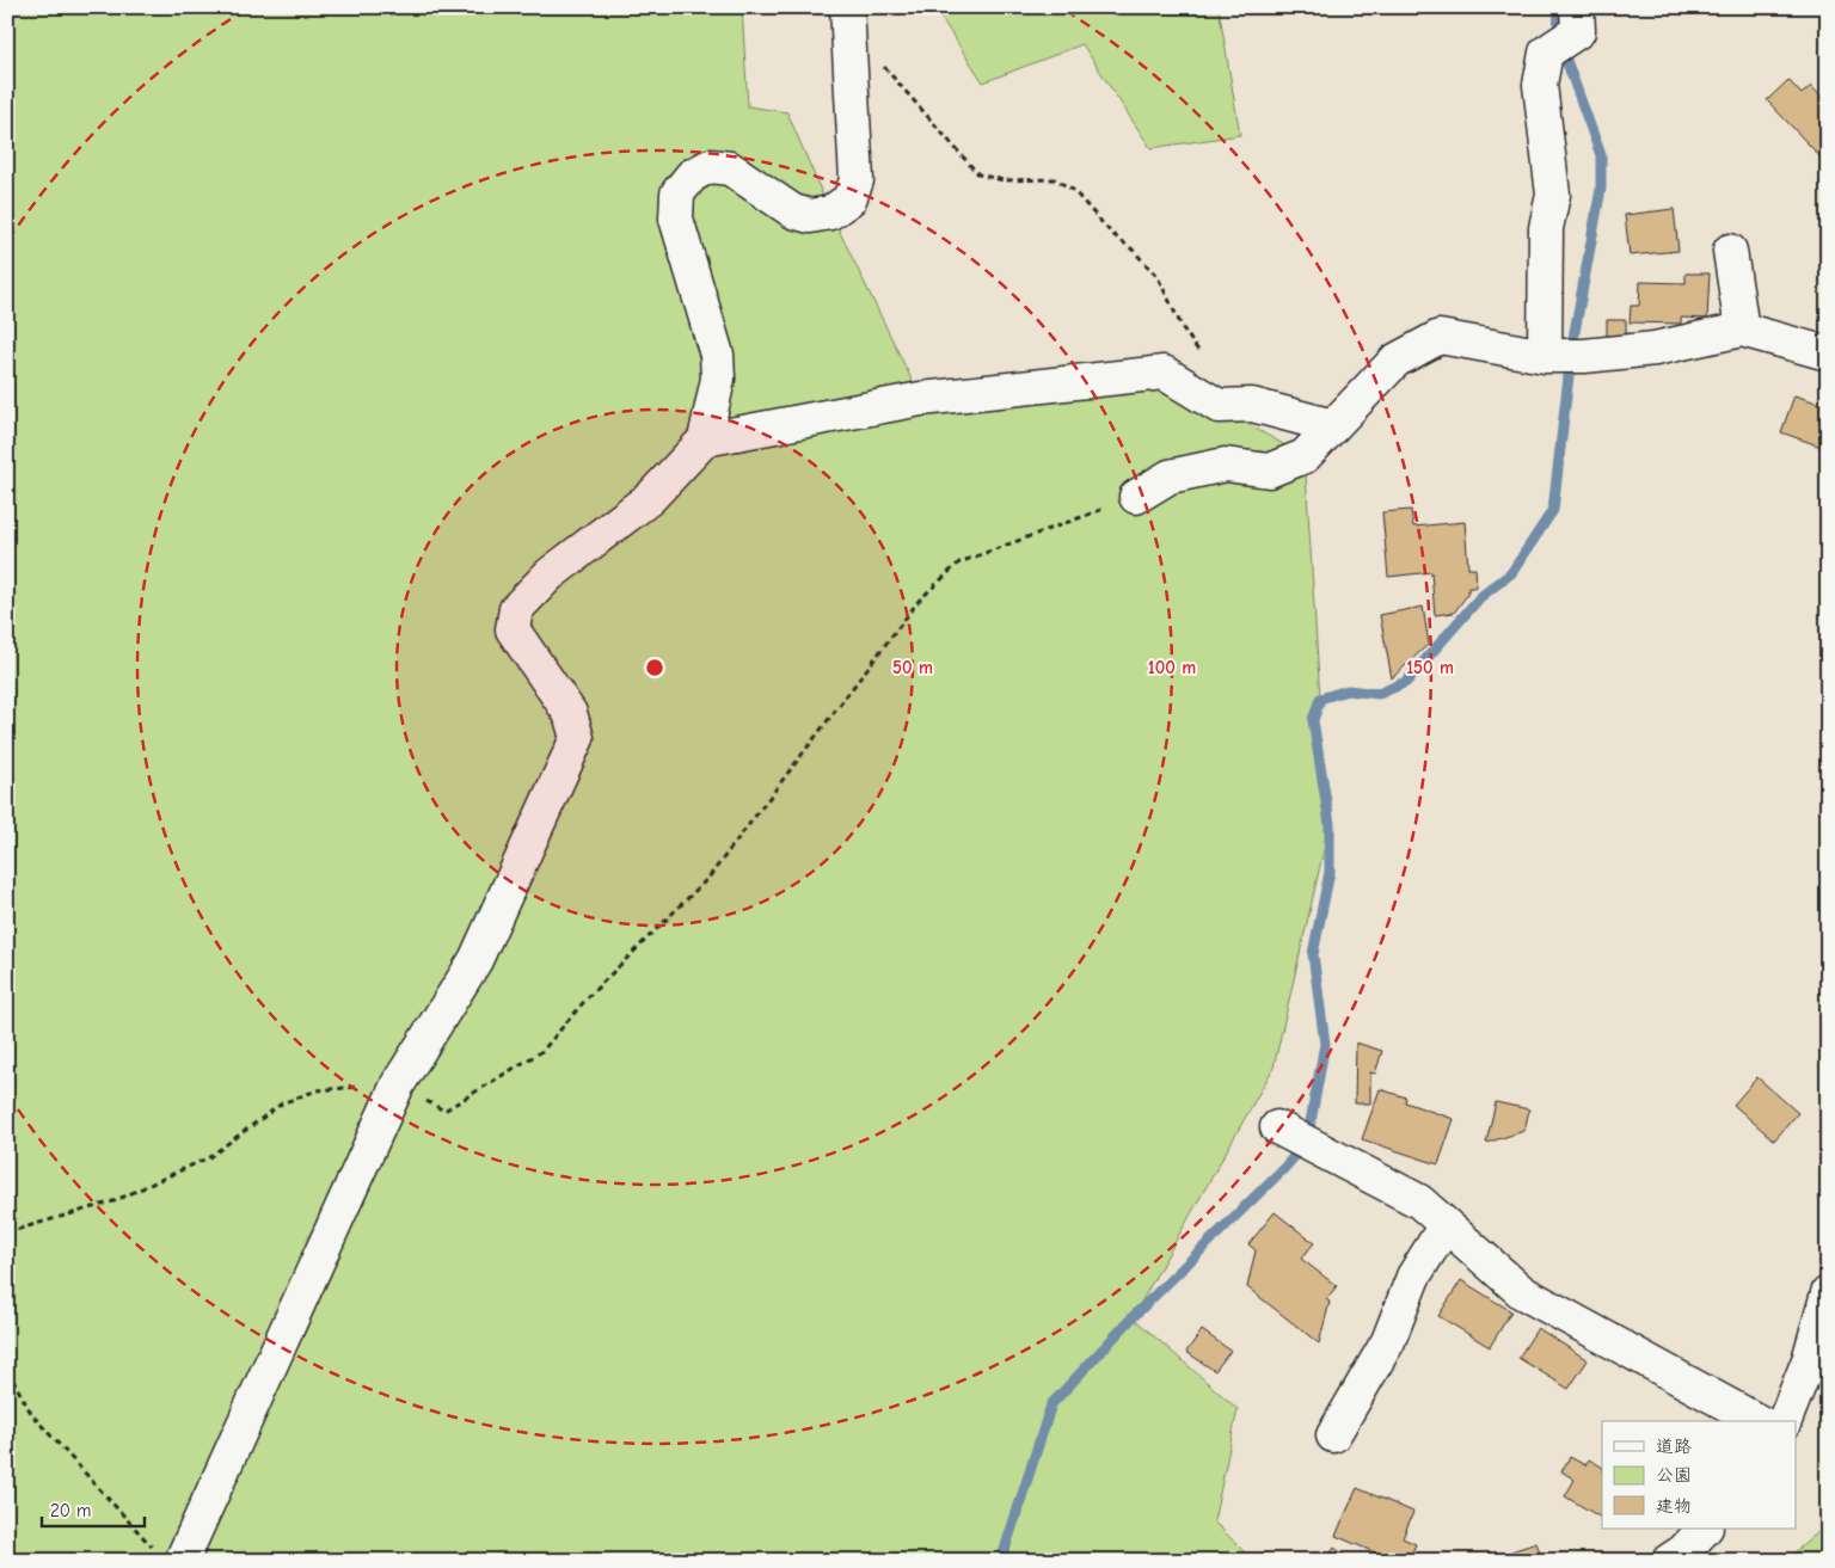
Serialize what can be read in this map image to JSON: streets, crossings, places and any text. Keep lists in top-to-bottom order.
{
  "legend": ["道路", "公園", "建物"],
  "scale_bar": "20 m",
  "rings": ["50 m", "100 m", "150 m"]
}
